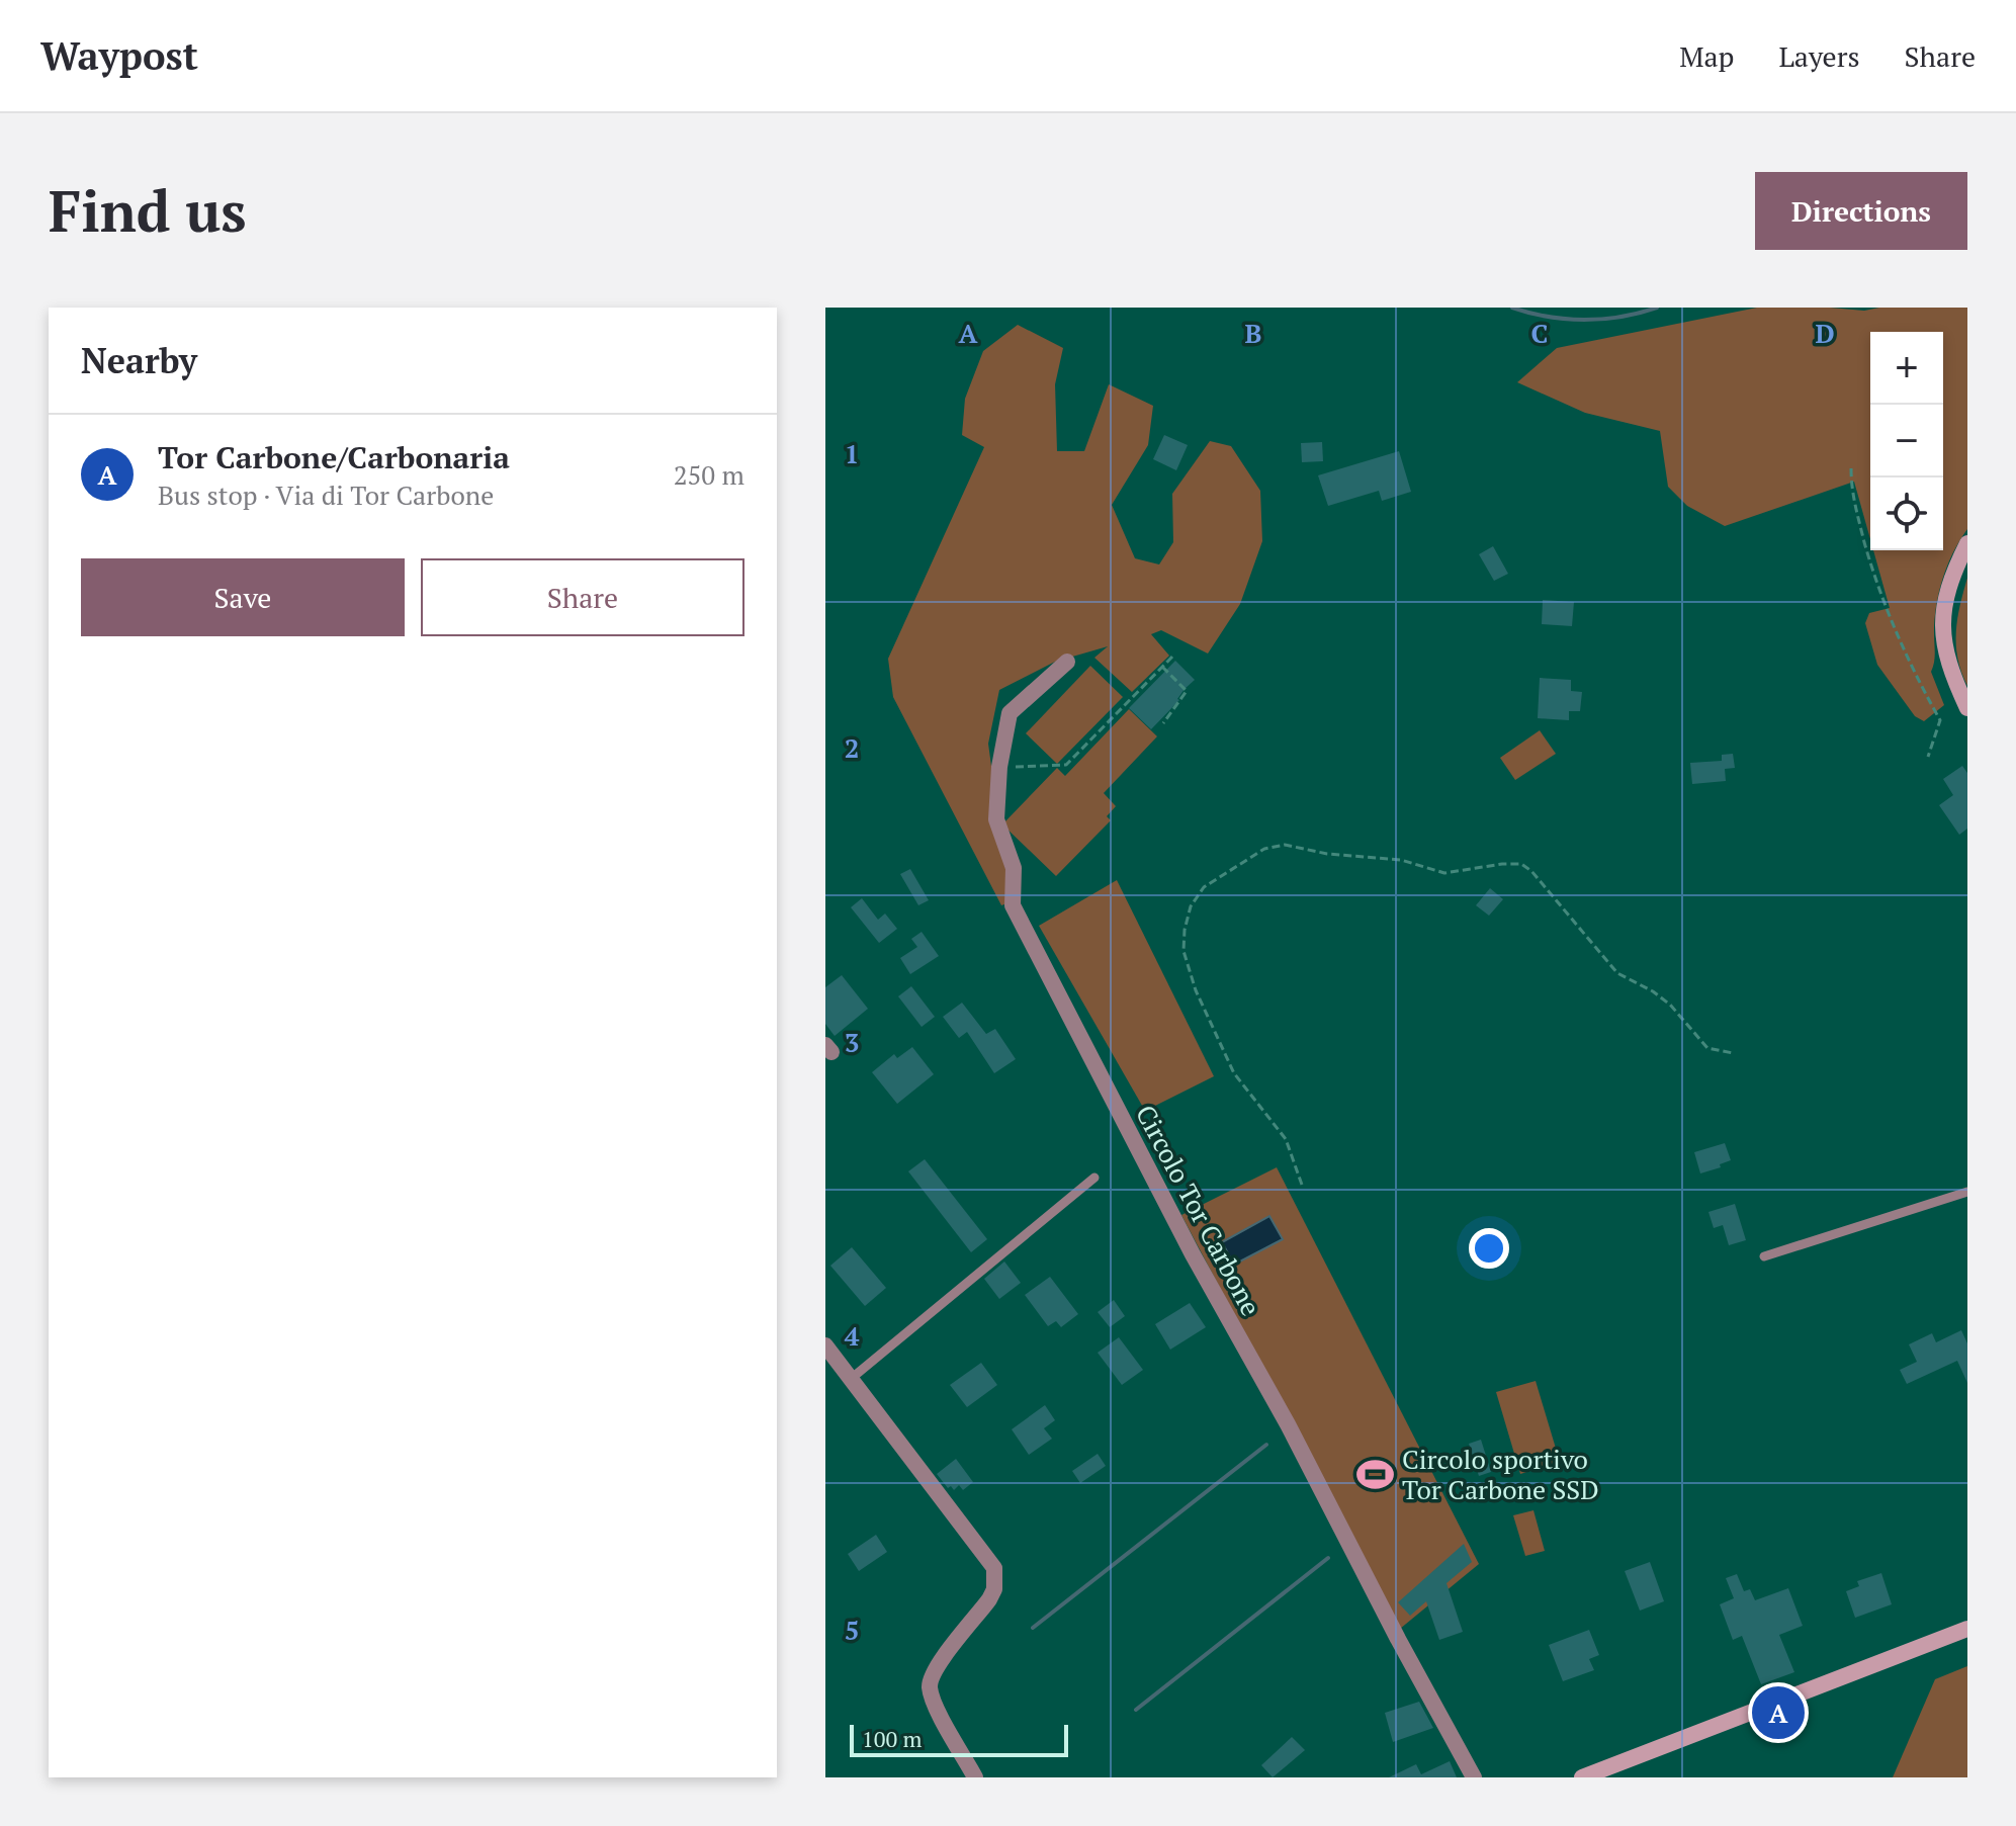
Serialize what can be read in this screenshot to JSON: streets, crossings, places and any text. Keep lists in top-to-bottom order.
{
  "streets": {
    "street": ["Circolo Tor Carbone"]
  },
  "places": {
    "sports": ["Circolo sportivo Tor Carbone SSD"]
  },
  "scale_bar": "100 m",
  "page": {
    "header": "Waypost",
    "nav": ["Map", "Layers", "Share"],
    "buttons": [
      "Directions",
      ["Save", "Share"]
    ],
    "title": "Find us",
    "heading": "Nearby",
    "map_buttons": ["+", "−"],
    "list": [
      {
        "mark": "A",
        "name": "Tor Carbone/Carbonaria",
        "note": "Bus stop · Via di Tor Carbone",
        "value": "250 m"
      }
    ],
    "pins": "A",
    "scale": "100 m"
  },
  "grid": {
    "columns": [
      "A",
      "B",
      "C",
      "D"
    ],
    "rows": [
      "1",
      "2",
      "3",
      "4",
      "5"
    ]
  }
}
